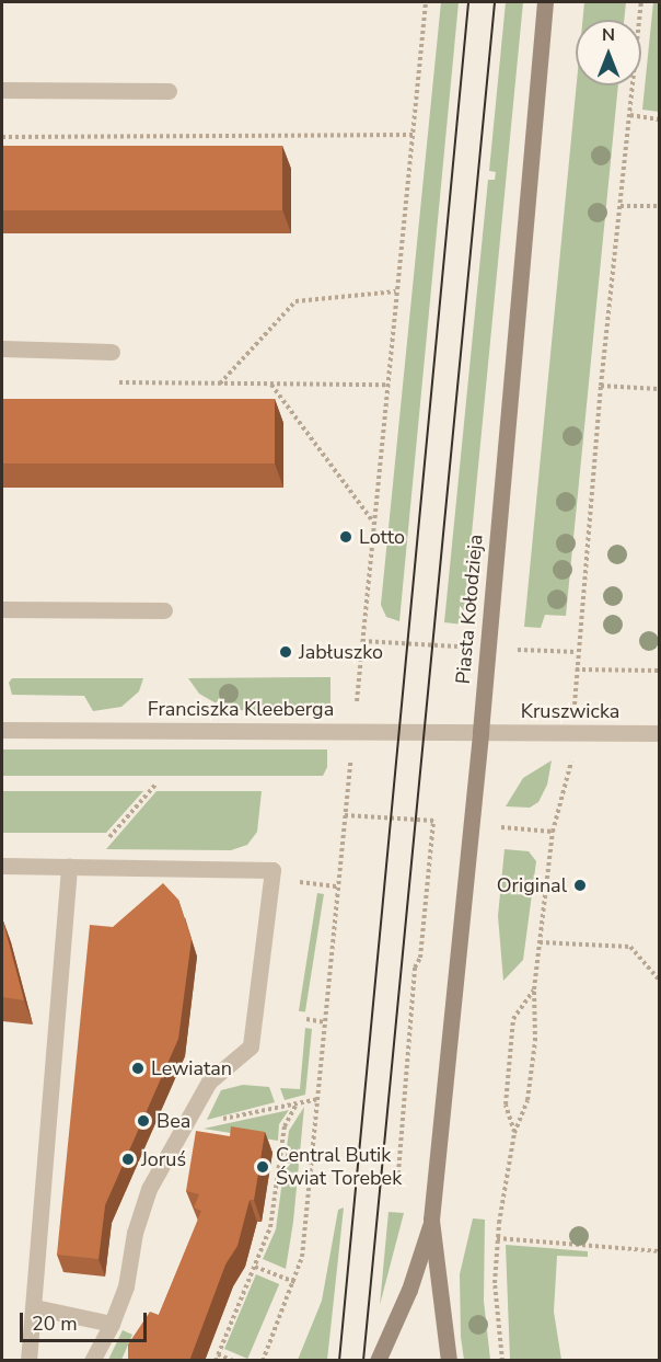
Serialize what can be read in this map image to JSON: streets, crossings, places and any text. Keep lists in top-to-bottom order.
{
  "streets": {
    "street": ["Piasta Kołodzieja", "Franciszka Kleeberga", "Kruszwicka"]
  },
  "crossings": [
    ["Piasta Kołodzieja", "Franciszka Kleeberga"],
    ["Piasta Kołodzieja", "Kruszwicka"],
    ["Franciszka Kleeberga", "Kruszwicka"]
  ],
  "places": [
    "Lotto",
    "Jabłuszko",
    "Original",
    "Lewiatan",
    "Bea",
    "Joruś",
    "Central Butik Świat Torebek"
  ],
  "scale_bar": "20 m",
  "north": "top"
}
